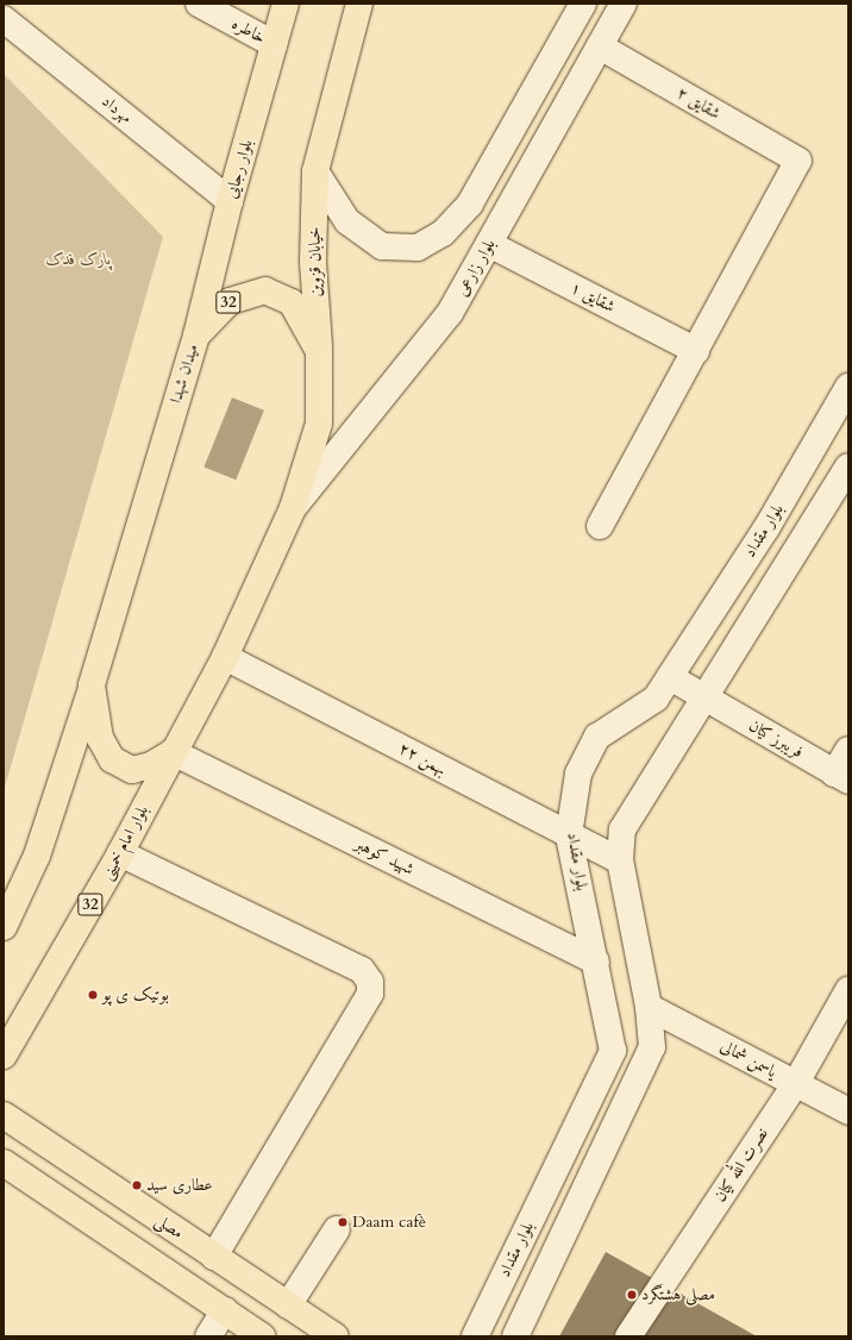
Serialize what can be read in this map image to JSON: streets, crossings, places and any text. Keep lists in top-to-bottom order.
{
  "streets": {
    "main road": [
      "بلوار رجایی",
      "خیابان قزوین",
      "32",
      "میدان شهدا",
      "بلوار امام خمینی",
      "مصلی"
    ],
    "street": [
      "خاطره",
      "شقایق ۲",
      "مهرداد",
      "بلوار زارعی",
      "شقایق ۱",
      "بلوار مقداد",
      "فریبرز کیان",
      "۲۲ بهمن",
      "شهید کوهبر",
      "یاسمن شمالی",
      "نصرت الله کیان"
    ]
  },
  "crossings": [
    ["خاطره", "بلوار رجایی"],
    ["شقایق ۲", "بلوار زارعی"],
    ["شقایق ۲", "شقایق ۱"],
    ["مهرداد", "بلوار رجایی"],
    ["بلوار رجایی", "میدان شهدا"],
    ["خیابان قزوین", "32"],
    ["خیابان قزوین", "میدان شهدا"],
    ["بلوار زارعی", "شقایق ۱"],
    ["بلوار زارعی", "میدان شهدا"],
    ["32", "میدان شهدا"],
    ["میدان شهدا", "۲۲ بهمن"],
    ["میدان شهدا", "بلوار امام خمینی"],
    ["میدان شهدا", "شهید کوهبر"],
    ["بلوار مقداد", "فریبرز کیان"],
    ["بلوار مقداد", "۲۲ بهمن"],
    ["بلوار مقداد", "شهید کوهبر"],
    ["بلوار امام خمینی", "شهید کوهبر"],
    ["یاسمن شمالی", "نصرت الله کیان"]
  ],
  "parks": ["پارک فدک"],
  "places": [
    "بوتیک ی پو",
    "عطاری سید",
    "Daam cafè",
    "مصلی هشتگرد"
  ]
}
